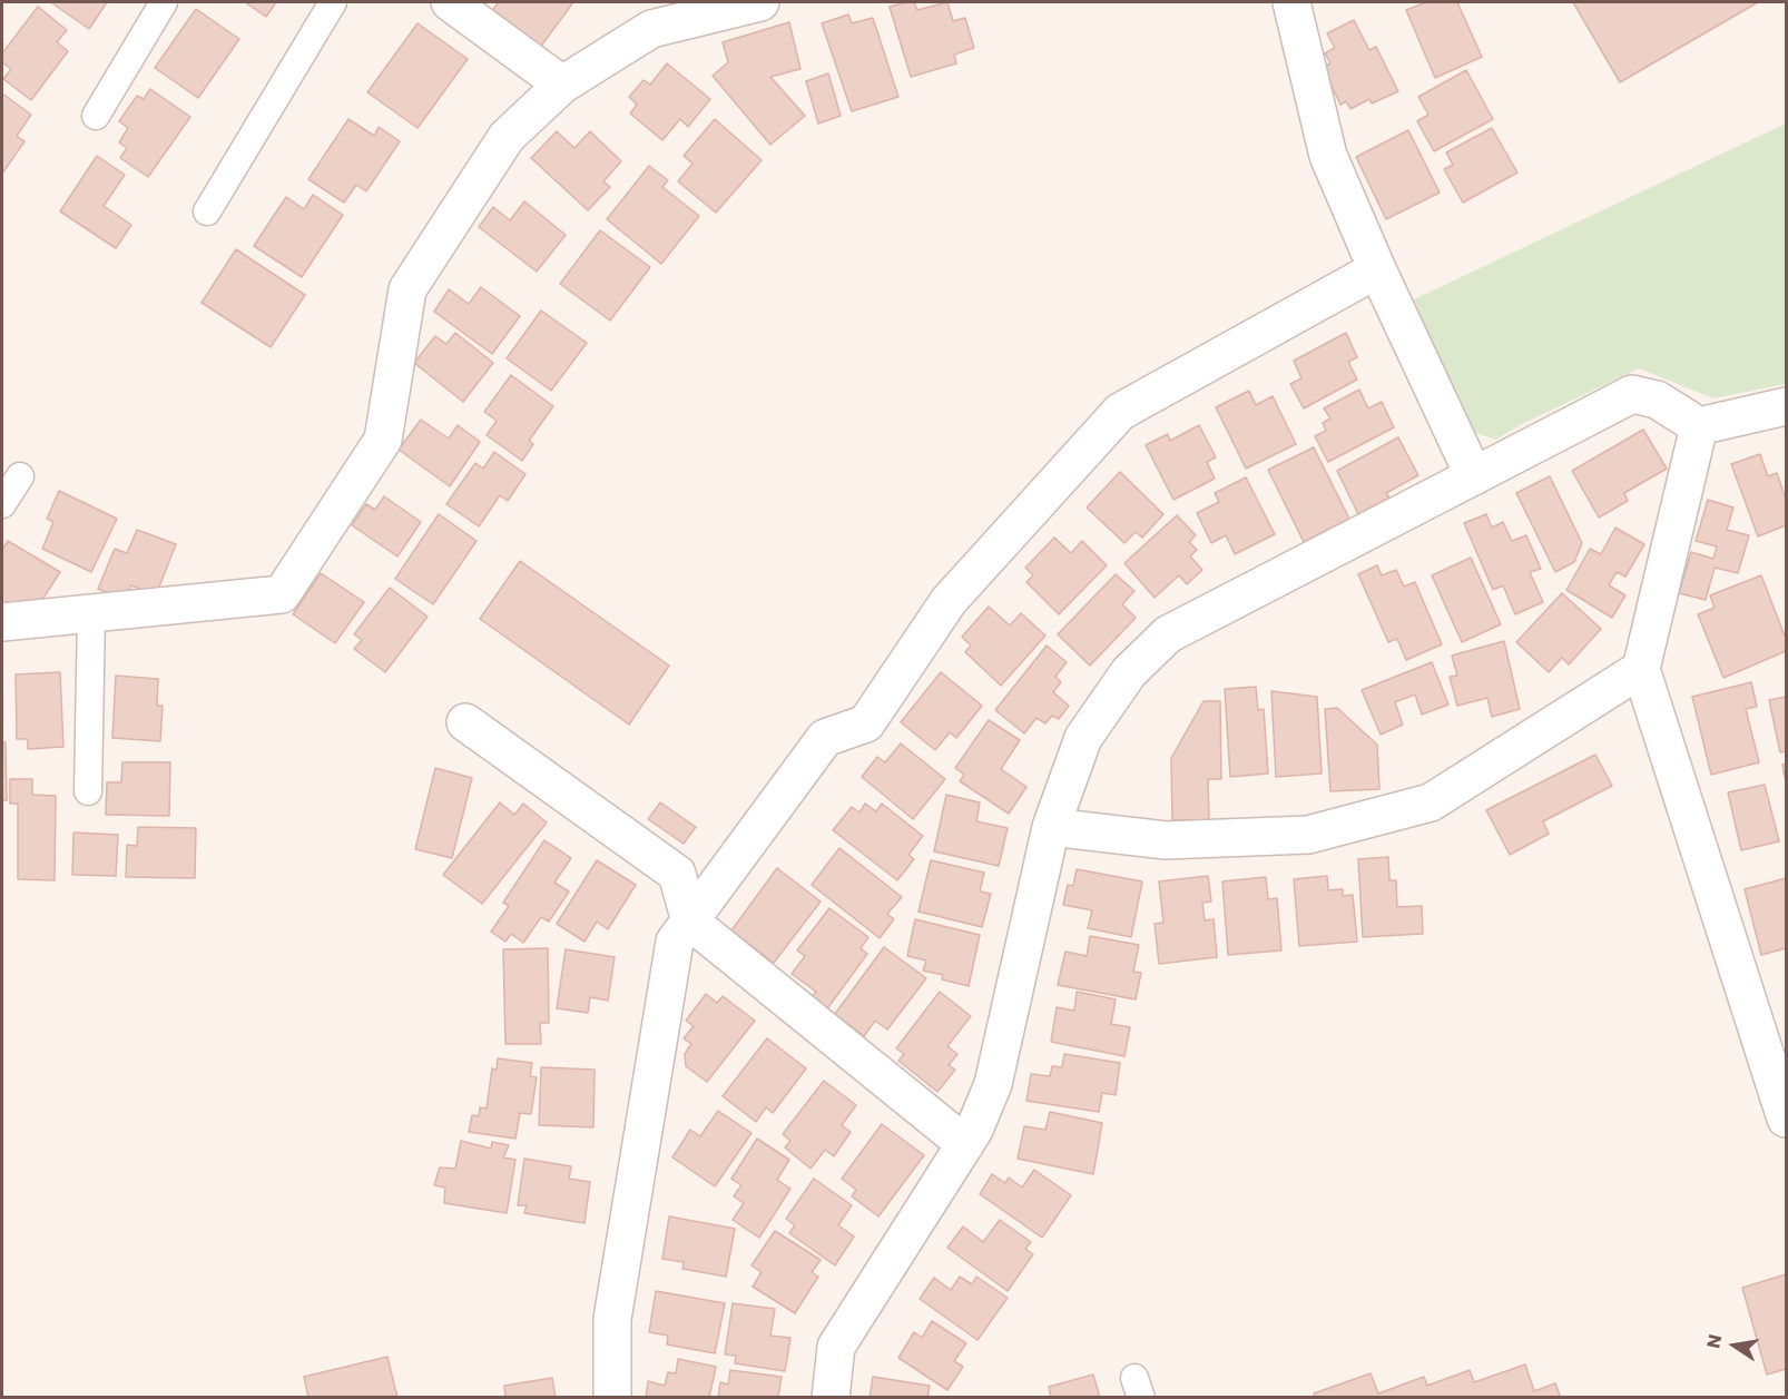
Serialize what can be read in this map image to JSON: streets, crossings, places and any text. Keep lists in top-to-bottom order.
{
  "north": "left"
}
